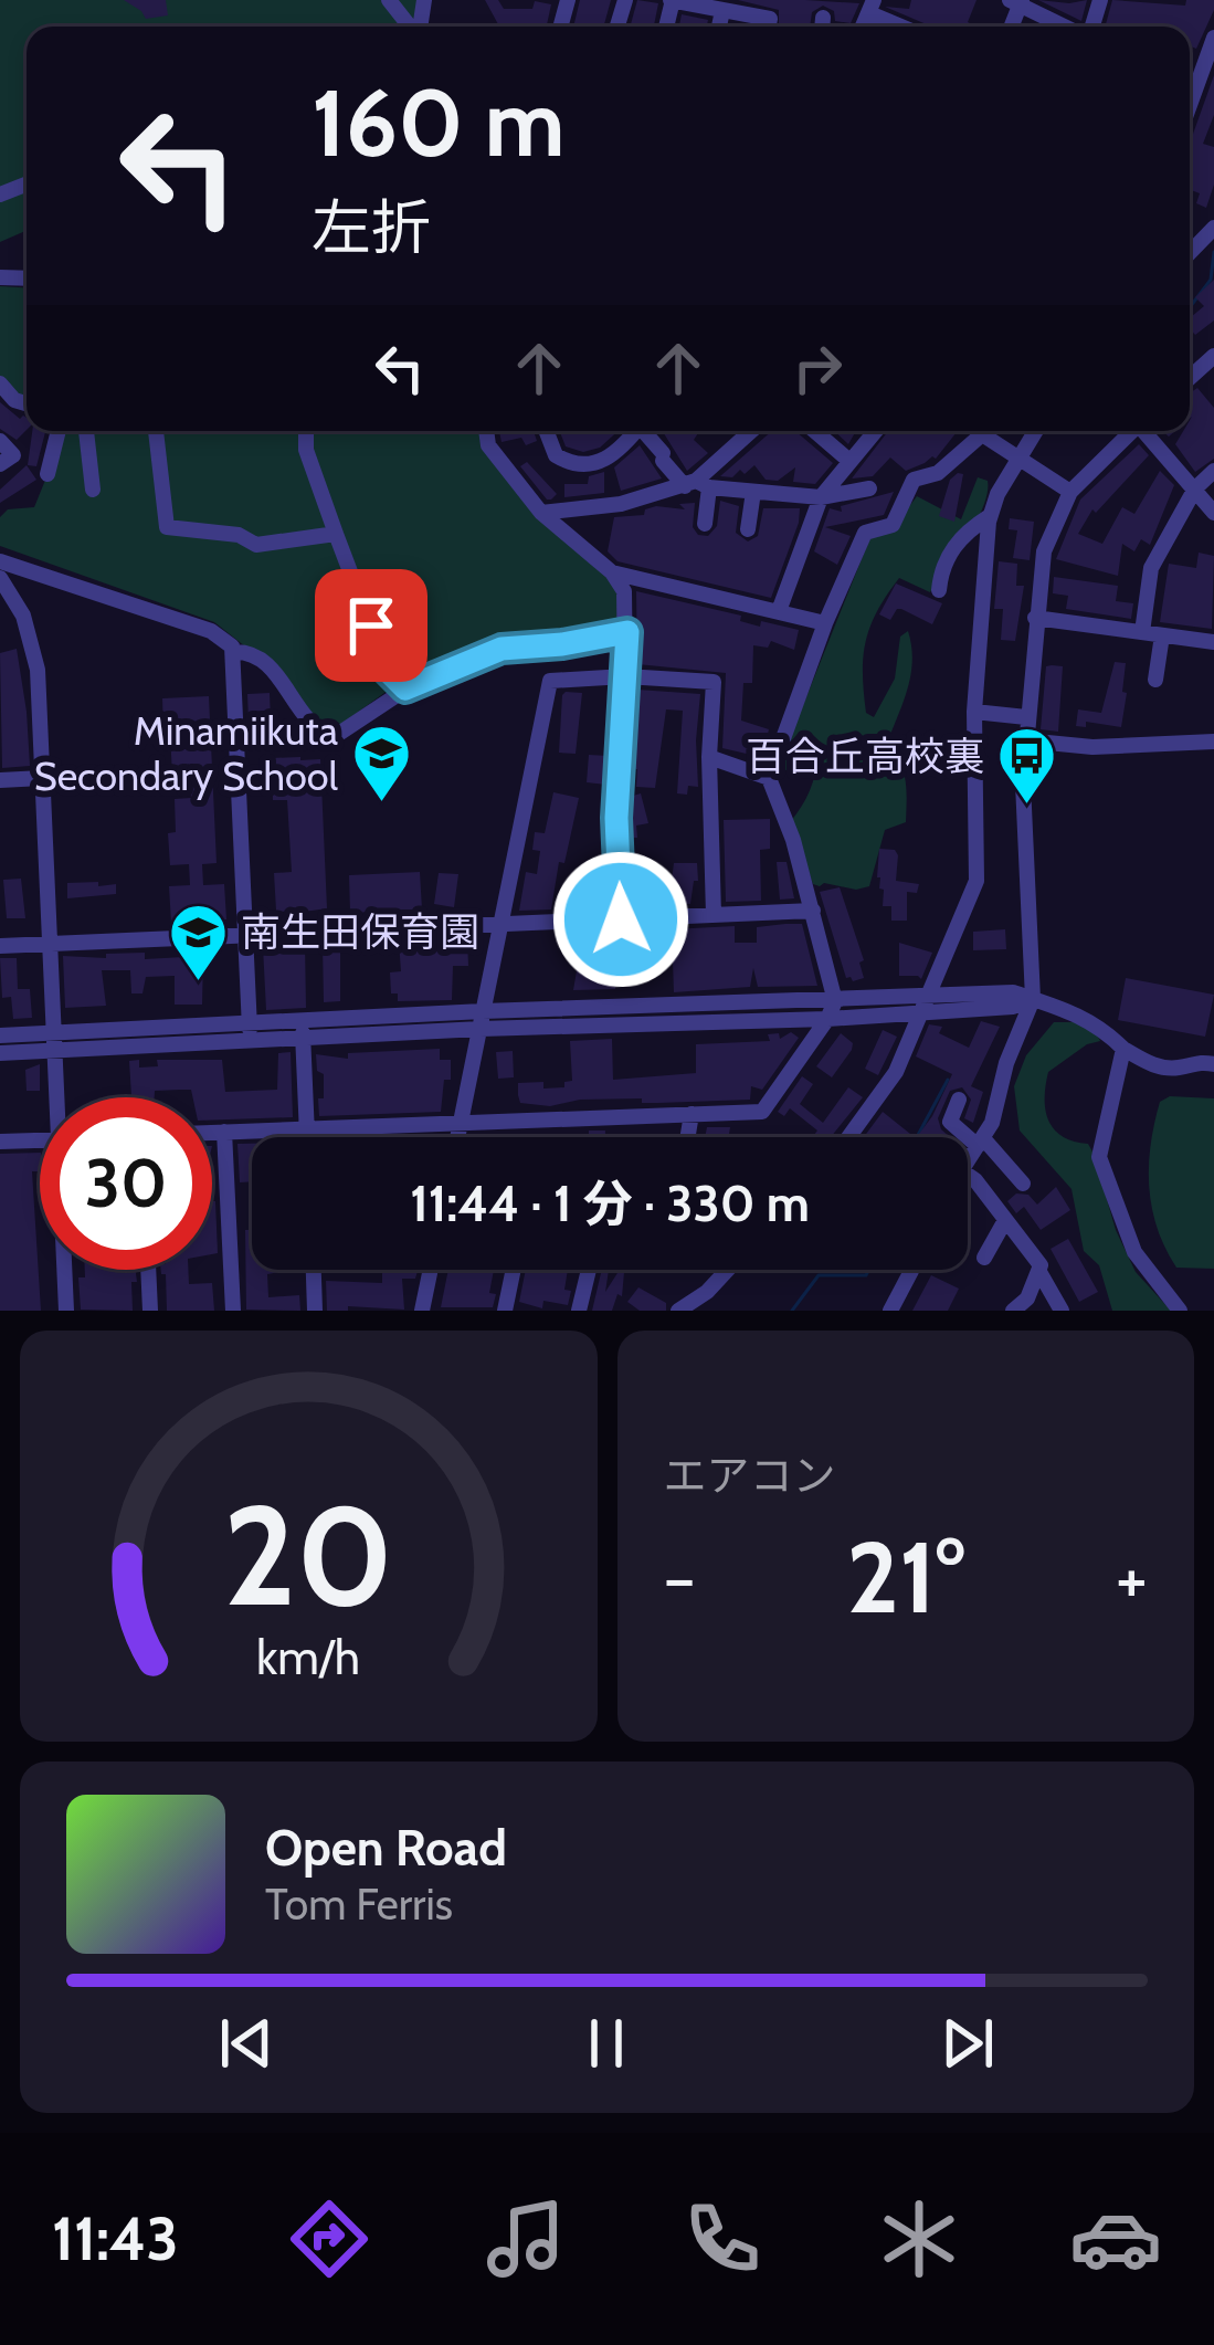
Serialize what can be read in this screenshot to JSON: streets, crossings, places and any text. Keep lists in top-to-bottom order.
{
  "places": {
    "school or university": ["Minamiikuta Secondary School", "南生田保育園"],
    "bus stop": ["百合丘高校裏"]
  },
  "page": {
    "turn": ["160 m", "左折"],
    "limit": "30",
    "trip": "11:44 · 1 分 · 330 m",
    "tile": "エアコン",
    "heat": ["−", "21°", "+"],
    "song": ["Open Road", "Tom Ferris"],
    "tabs": "11:43",
    "gauge": ["20", "km/h"]
  }
}
